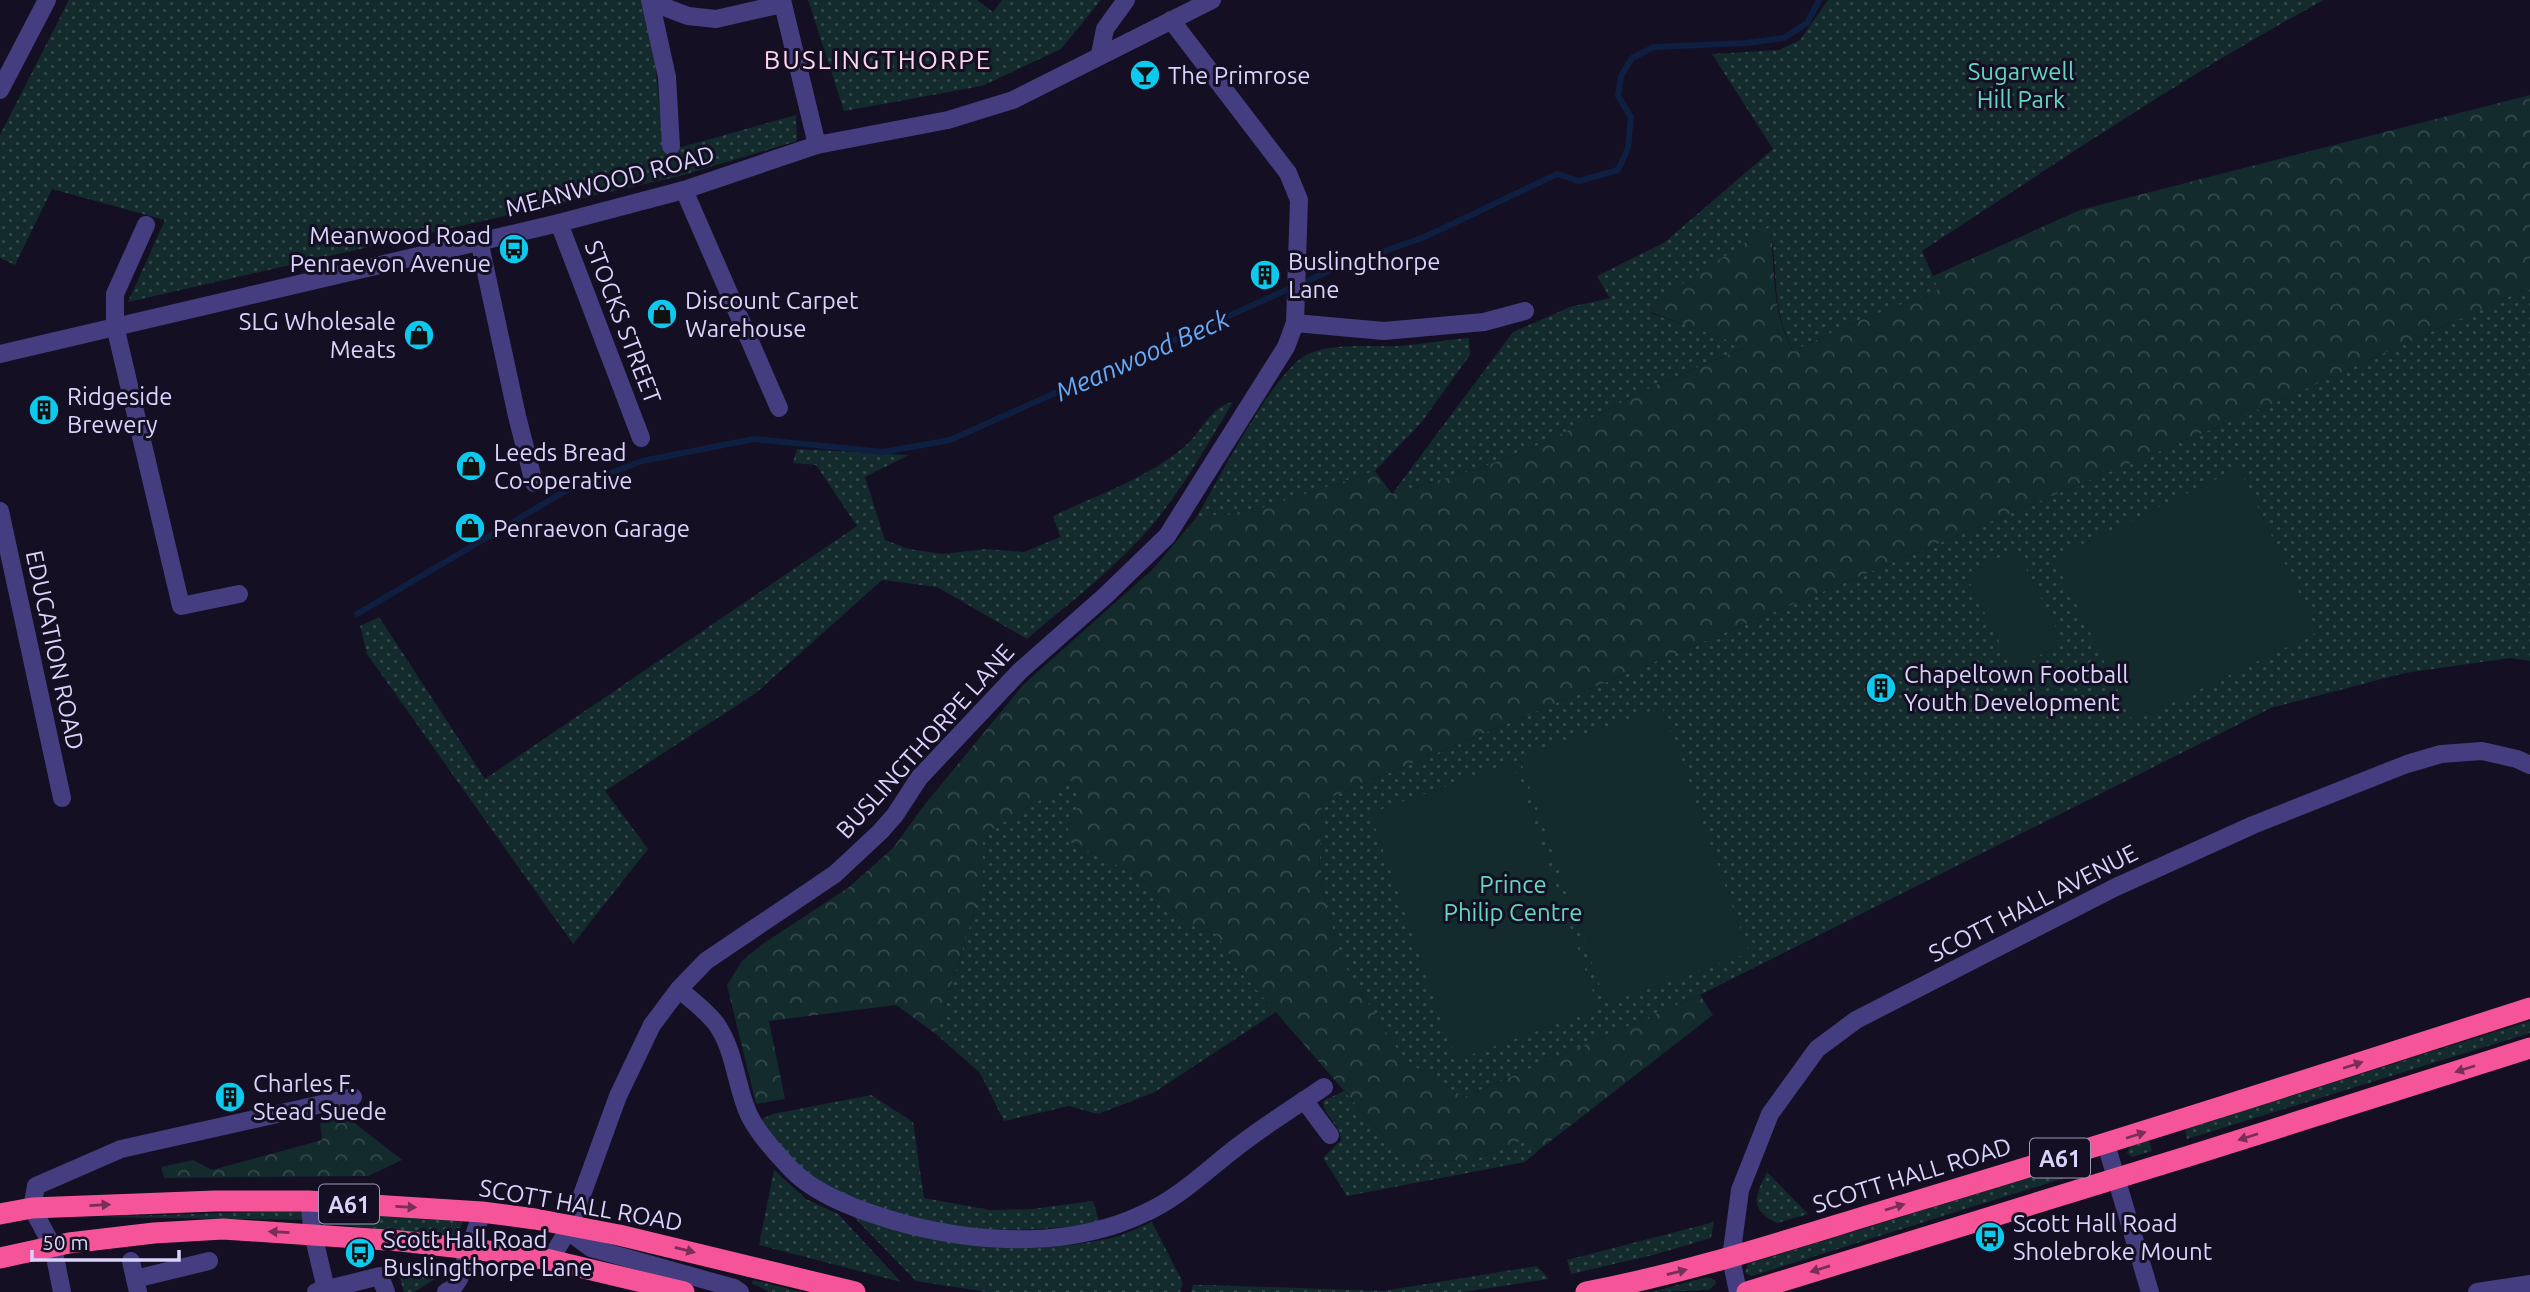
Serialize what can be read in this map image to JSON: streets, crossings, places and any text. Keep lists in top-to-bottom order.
{
  "streets": {
    "highway": ["A61", "SCOTT HALL ROAD"],
    "street": [
      "MEANWOOD ROAD",
      "STOCKS STREET",
      "EDUCATION ROAD",
      "BUSLINGTHORPE LANE",
      "SCOTT HALL AVENUE"
    ]
  },
  "crossings": [
    ["MEANWOOD ROAD", "STOCKS STREET"],
    ["MEANWOOD ROAD", "BUSLINGTHORPE LANE"],
    ["BUSLINGTHORPE LANE", "A61"],
    ["BUSLINGTHORPE LANE", "SCOTT HALL ROAD"],
    ["SCOTT HALL AVENUE", "SCOTT HALL ROAD"]
  ],
  "districts": ["BUSLINGTHORPE"],
  "water": ["Meanwood Beck"],
  "parks": ["Sugarwell Hill Park", "Prince Philip Centre"],
  "places": {
    "bar": ["The Primrose"],
    "bus stop": ["Meanwood Road Penraevon Avenue", "Scott Hall Road Sholebroke Mount", "Scott Hall Road Buslingthorpe Lane"],
    "building": [
      "Buslingthorpe Lane",
      "Ridgeside Brewery",
      "Chapeltown Football Youth Development",
      "Charles F. Stead Suede"
    ],
    "shop": [
      "Discount Carpet Warehouse",
      "SLG Wholesale Meats",
      "Leeds Bread Co-operative",
      "Penraevon Garage"
    ]
  },
  "scale_bar": "50 m"
}
